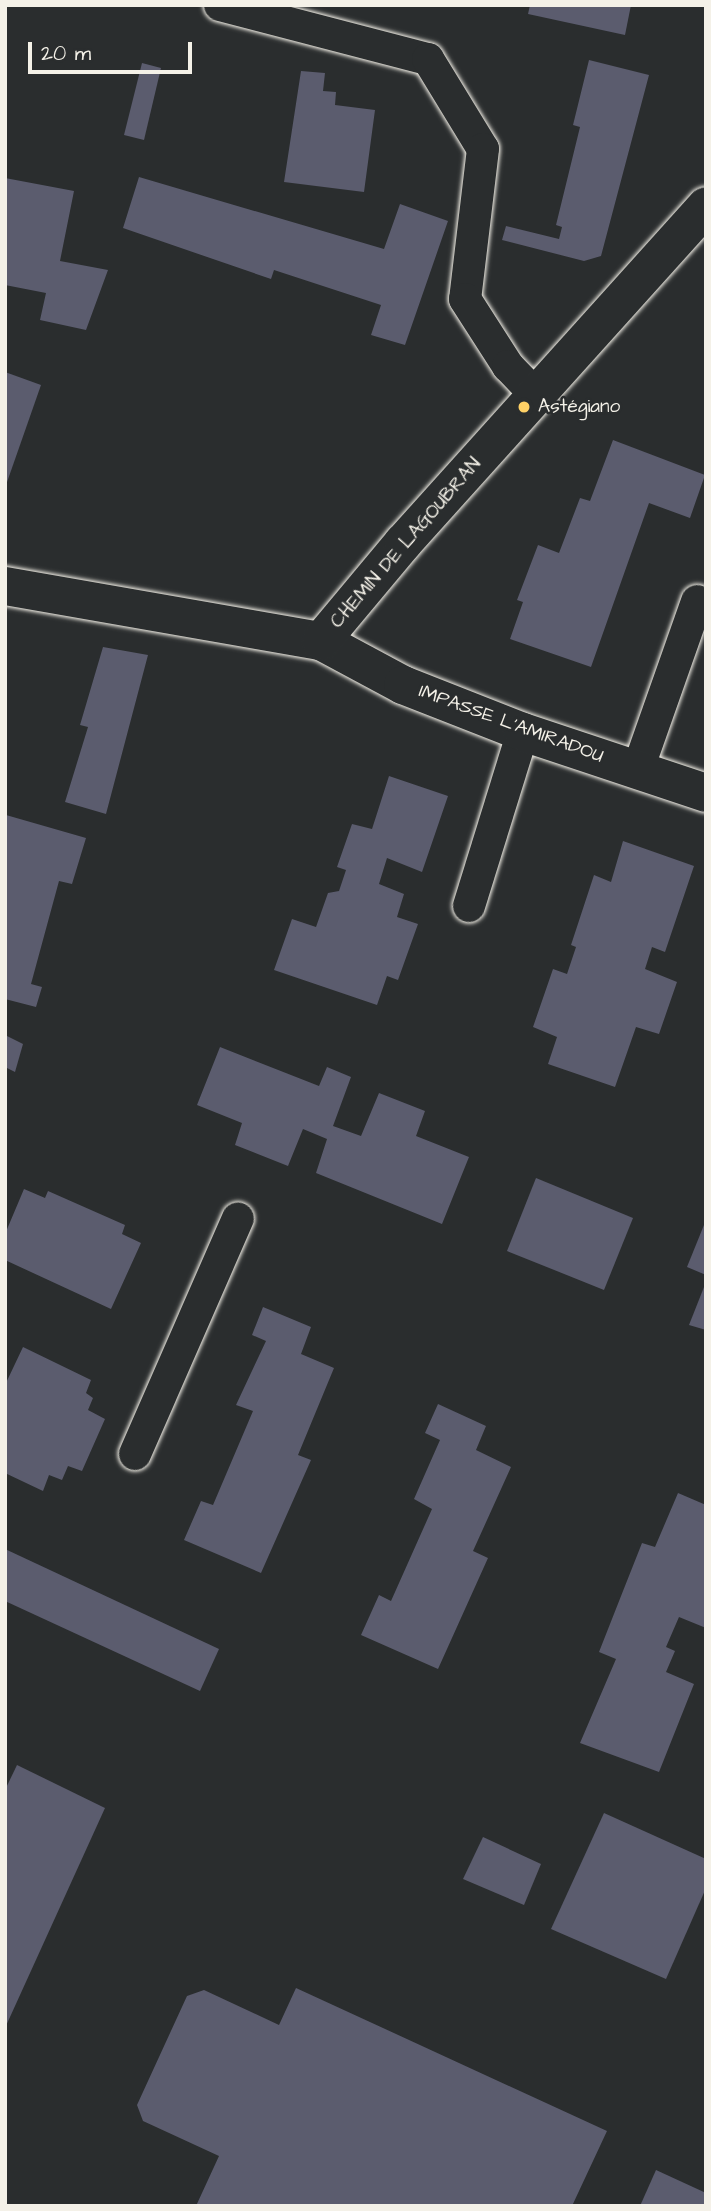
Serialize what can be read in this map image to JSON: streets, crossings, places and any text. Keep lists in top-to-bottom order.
{
  "streets": {
    "main road": ["CHEMIN DE LAGOUBRAN", "IMPASSE L'AMIRADOU"]
  },
  "crossings": [
    ["CHEMIN DE LAGOUBRAN", "IMPASSE L'AMIRADOU"]
  ],
  "places": ["Astégiano"],
  "scale_bar": "20 m"
}
